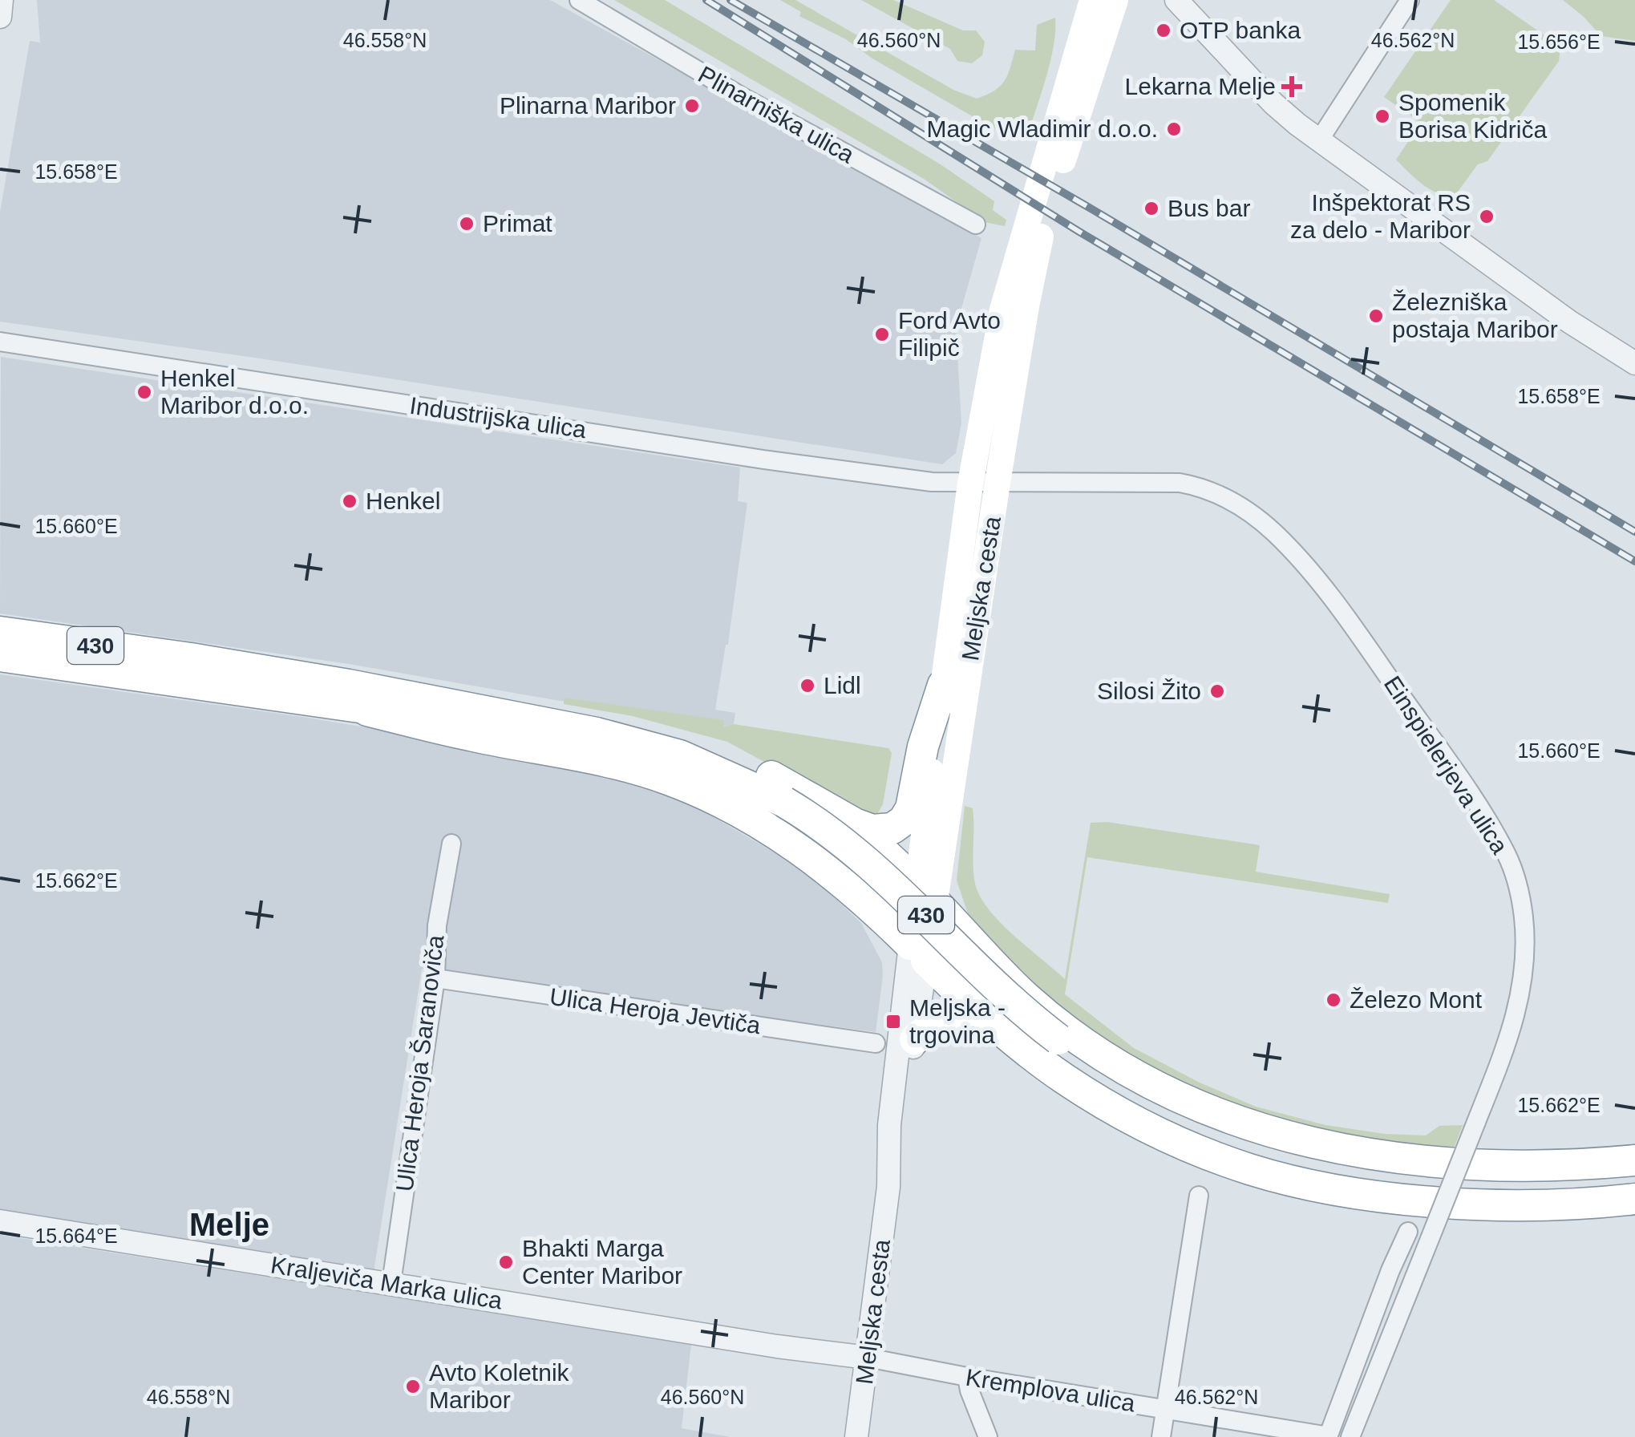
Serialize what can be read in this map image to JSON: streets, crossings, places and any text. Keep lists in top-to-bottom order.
{
  "streets": {
    "highway": ["430"],
    "main road": ["Meljska cesta"],
    "street": [
      "Plinarniška ulica",
      "Industrijska ulica",
      "Einspielerjeva ulica",
      "Ulica Heroja Jevtiča",
      "Ulica Heroja Šaranoviča",
      "Kraljeviča Marka ulica",
      "Kremplova ulica"
    ]
  },
  "crossings": [
    ["Industrijska ulica", "Meljska cesta"],
    ["Industrijska ulica", "Einspielerjeva ulica"],
    ["Meljska cesta", "Einspielerjeva ulica"],
    ["Meljska cesta", "Kraljeviča Marka ulica"],
    ["Meljska cesta", "Kremplova ulica"],
    ["Ulica Heroja Jevtiča", "Ulica Heroja Šaranoviča"],
    ["Ulica Heroja Šaranoviča", "Kraljeviča Marka ulica"],
    ["Kraljeviča Marka ulica", "Kremplova ulica"]
  ],
  "districts": ["Melje"],
  "places": {
    "other": [
      "OTP banka",
      "Plinarna Maribor",
      "Spomenik Borisa Kidriča",
      "Magic Wladimir d.o.o.",
      "Bus bar",
      "Inšpektorat RS za delo - Maribor",
      "Primat",
      "Železniška postaja Maribor",
      "Ford Avto Filipič",
      "Henkel Maribor d.o.o.",
      "Henkel",
      "Lidl",
      "Silosi Žito",
      "Železo Mont",
      "Bhakti Marga Center Maribor",
      "Avto Koletnik Maribor"
    ],
    "health": ["Lekarna Melje"],
    "transit": ["Meljska - trgovina"]
  },
  "coordinates": [
    "46.558°N",
    "46.560°N",
    "46.562°N",
    "15.656°E",
    "15.658°E",
    "15.660°E",
    "15.662°E",
    "15.664°E"
  ]
}
